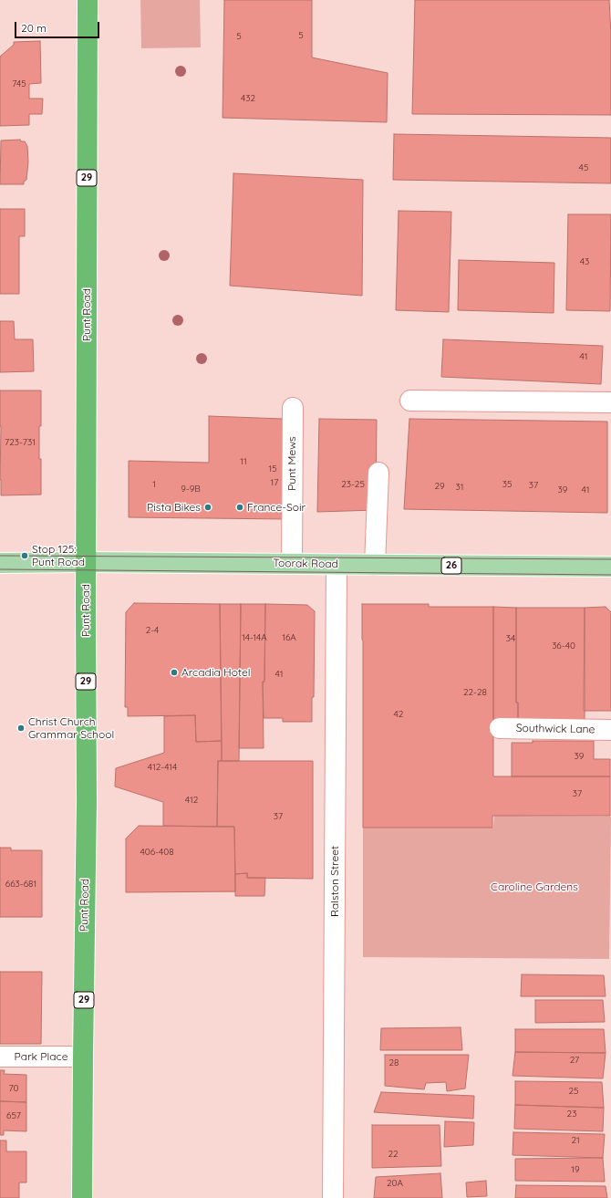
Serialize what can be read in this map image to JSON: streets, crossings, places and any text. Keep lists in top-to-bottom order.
{
  "streets": {
    "highway": ["29", "Punt Road"],
    "main road": ["Toorak Road", "26"],
    "street": [
      "Punt Mews",
      "Southwick Lane",
      "Ralston Street",
      "Park Place"
    ]
  },
  "crossings": [
    ["Punt Road", "Toorak Road"],
    ["Punt Road", "Park Place"],
    ["Punt Mews", "Toorak Road"],
    ["Toorak Road", "Ralston Street"]
  ],
  "parks": ["Caroline Gardens"],
  "places": [
    "Pista Bikes",
    "France-Soir",
    "Stop 125: Punt Road",
    "Arcadia Hotel",
    "Christ Church Grammar School"
  ],
  "house_numbers": [
    "5",
    "5",
    "745",
    "432",
    "45",
    "43",
    "41",
    "723-731",
    "11",
    "15",
    "17",
    "1",
    "23-25",
    "35",
    "37",
    "29",
    "31",
    "9-9B",
    "39",
    "41",
    "2-4",
    "14-14A",
    "16A",
    "34",
    "36-40",
    "41",
    "22-28",
    "42",
    "39",
    "412-414",
    "37",
    "412",
    "37",
    "406-408",
    "663-681",
    "27",
    "28",
    "70",
    "25",
    "23",
    "657",
    "21",
    "22",
    "19",
    "20A"
  ],
  "scale_bar": "20 m"
}
